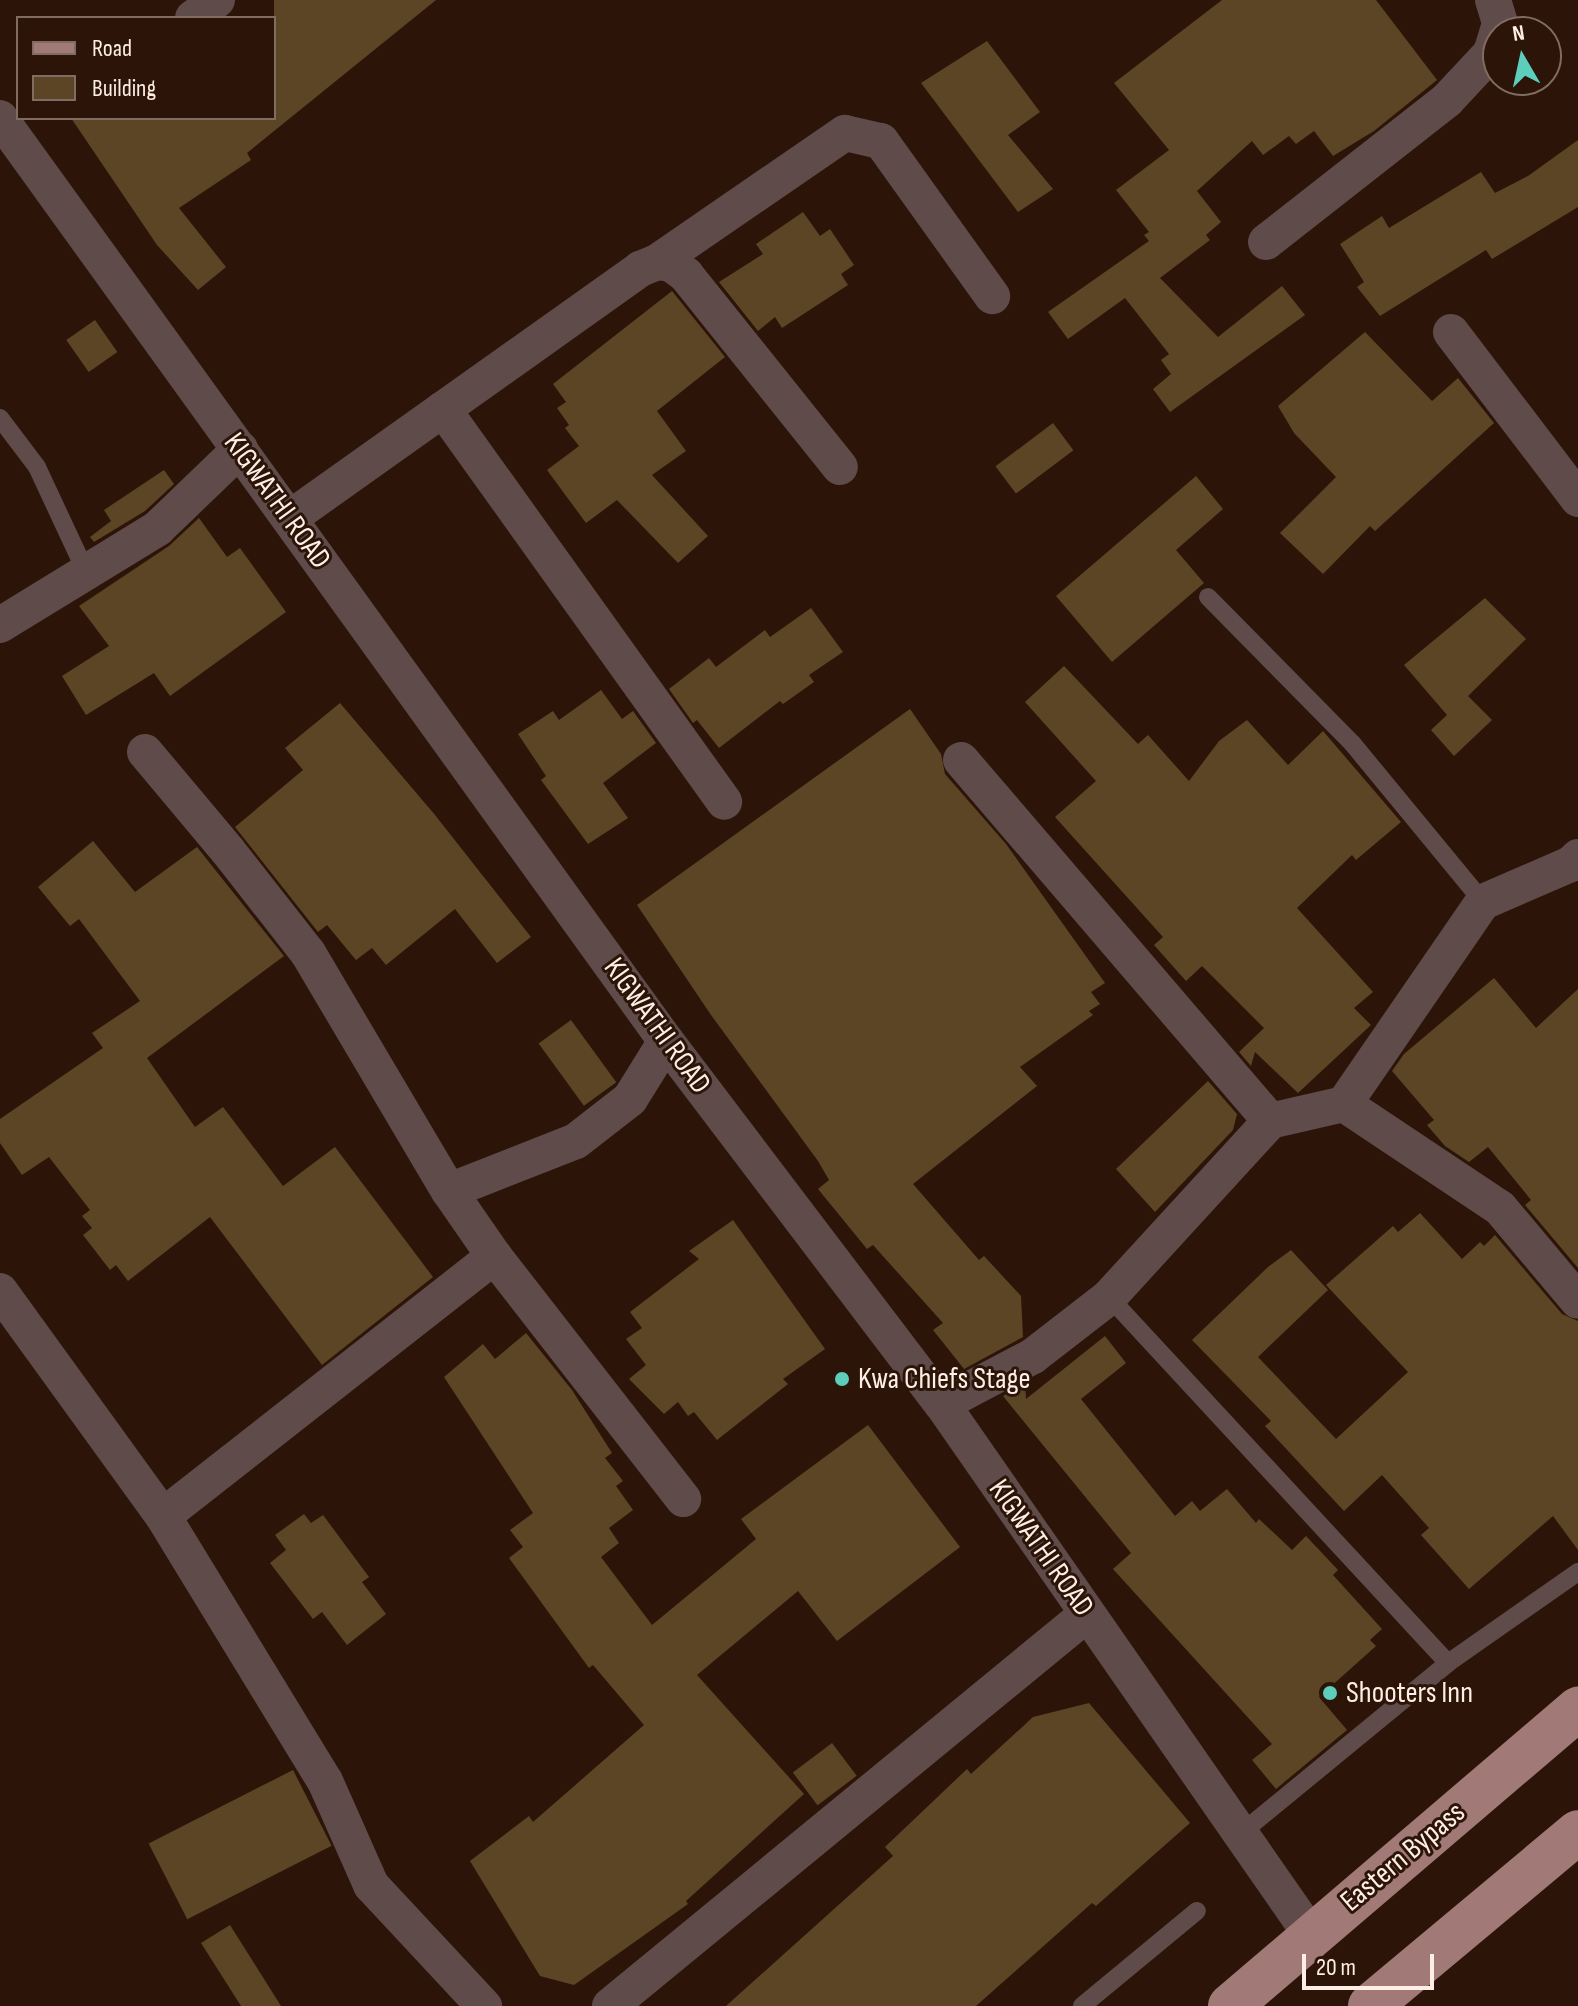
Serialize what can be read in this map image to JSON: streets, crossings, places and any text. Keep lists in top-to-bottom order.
{
  "streets": {
    "main road": ["Eastern Bypass"],
    "street": ["KIGWATHI ROAD"]
  },
  "crossings": [
    ["KIGWATHI ROAD", "Eastern Bypass"]
  ],
  "places": ["Kwa Chiefs Stage", "Shooters Inn"],
  "legend": ["Road", "Building"],
  "scale_bar": "20 m",
  "north": "top"
}
